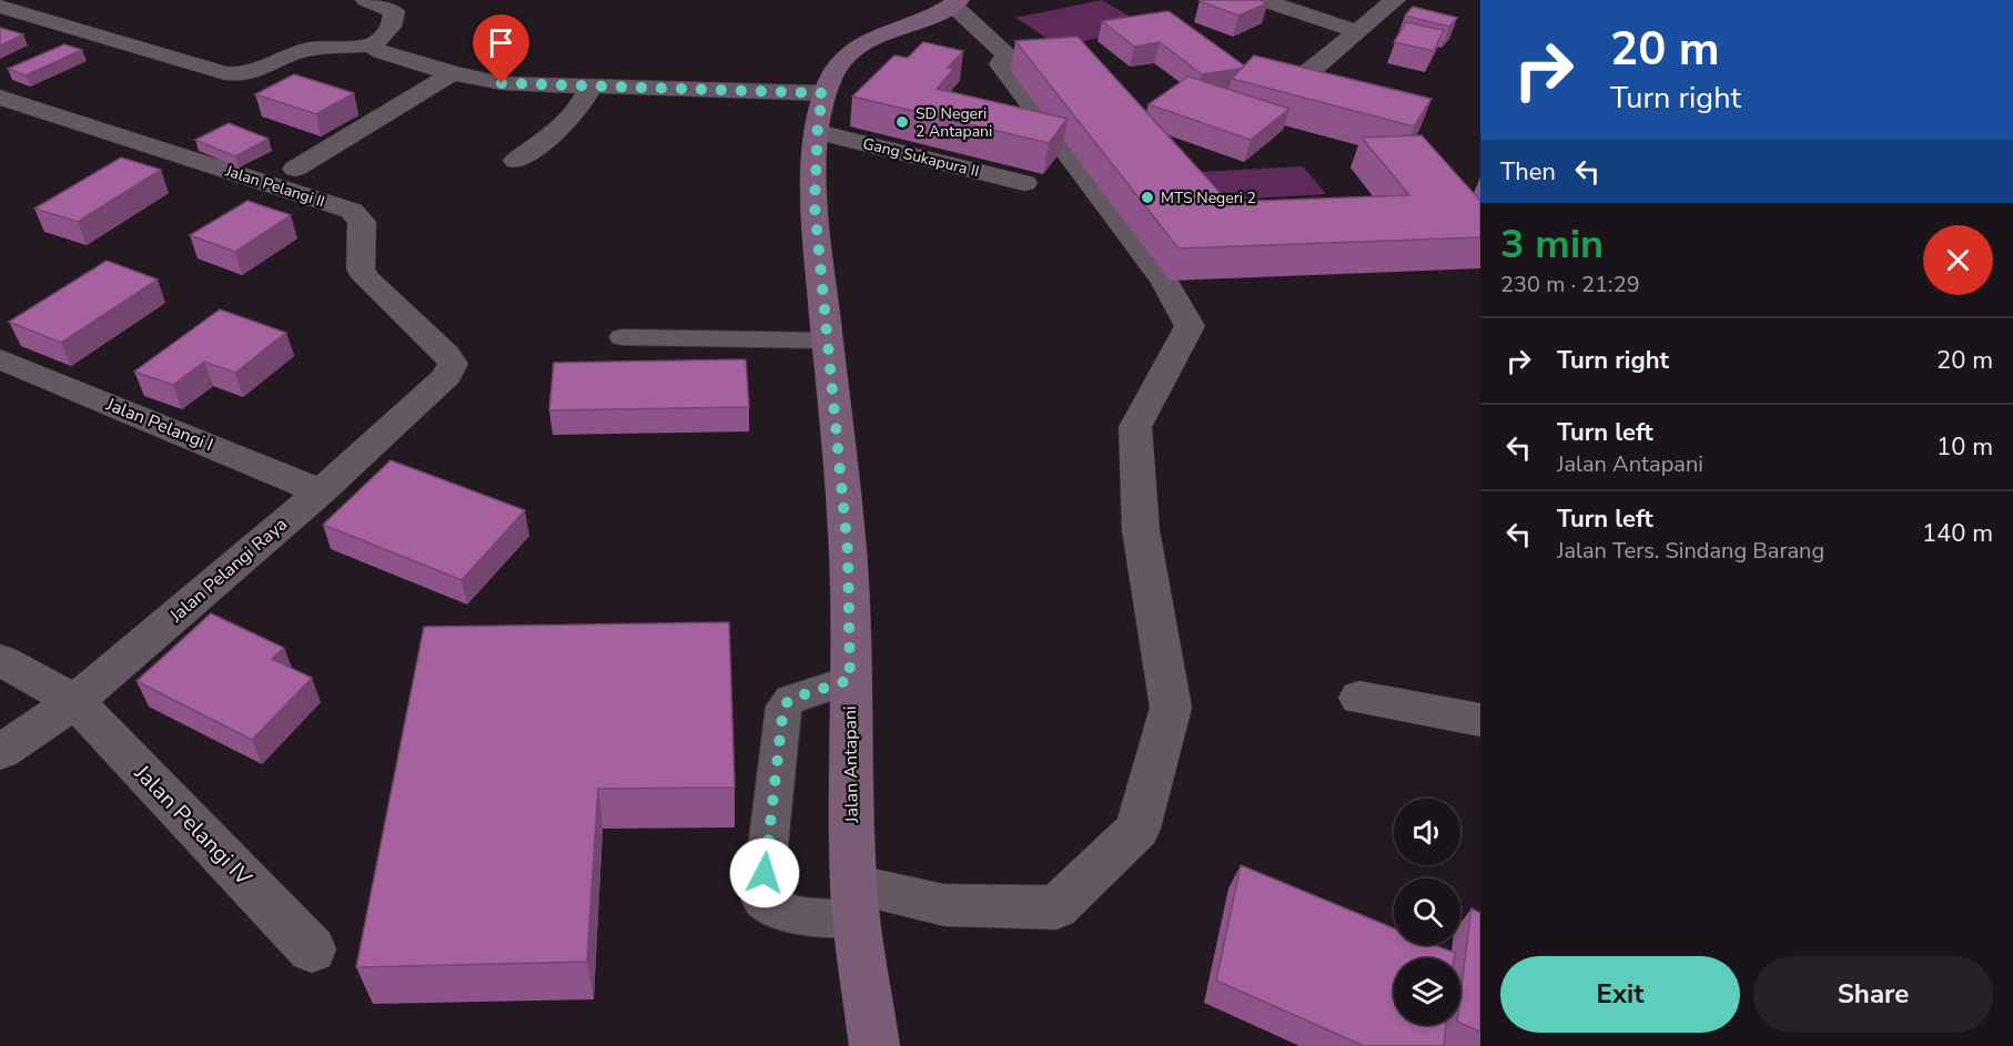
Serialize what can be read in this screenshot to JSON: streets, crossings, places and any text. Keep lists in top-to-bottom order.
{
  "streets": {
    "street": [
      "Gang Sukapura II",
      "Jalan Pelangi II",
      "Jalan Pelangi I",
      "Jalan Pelangi Raya",
      "Jalan Antapani",
      "Jalan Pelangi IV"
    ]
  },
  "crossings": [
    ["Gang Sukapura II", "Jalan Antapani"],
    ["Jalan Pelangi II", "Jalan Pelangi Raya"],
    ["Jalan Pelangi I", "Jalan Pelangi Raya"],
    ["Jalan Pelangi Raya", "Jalan Pelangi IV"]
  ],
  "places": ["SD Negeri 2 Antapani", "MTS Negeri 2"],
  "page": {
    "turn": ["20 m", "Turn right"],
    "then": "Then",
    "heading": ["3 min", "230 m · 21:29"],
    "list": [
      {
        "name": "Turn right",
        "value": "20 m"
      },
      {
        "name": "Turn left",
        "note": "Jalan Antapani",
        "value": "10 m"
      },
      {
        "name": "Turn left",
        "note": "Jalan Ters. Sindang Barang",
        "value": "140 m"
      }
    ],
    "buttons": ["Exit", "Share"]
  }
}
